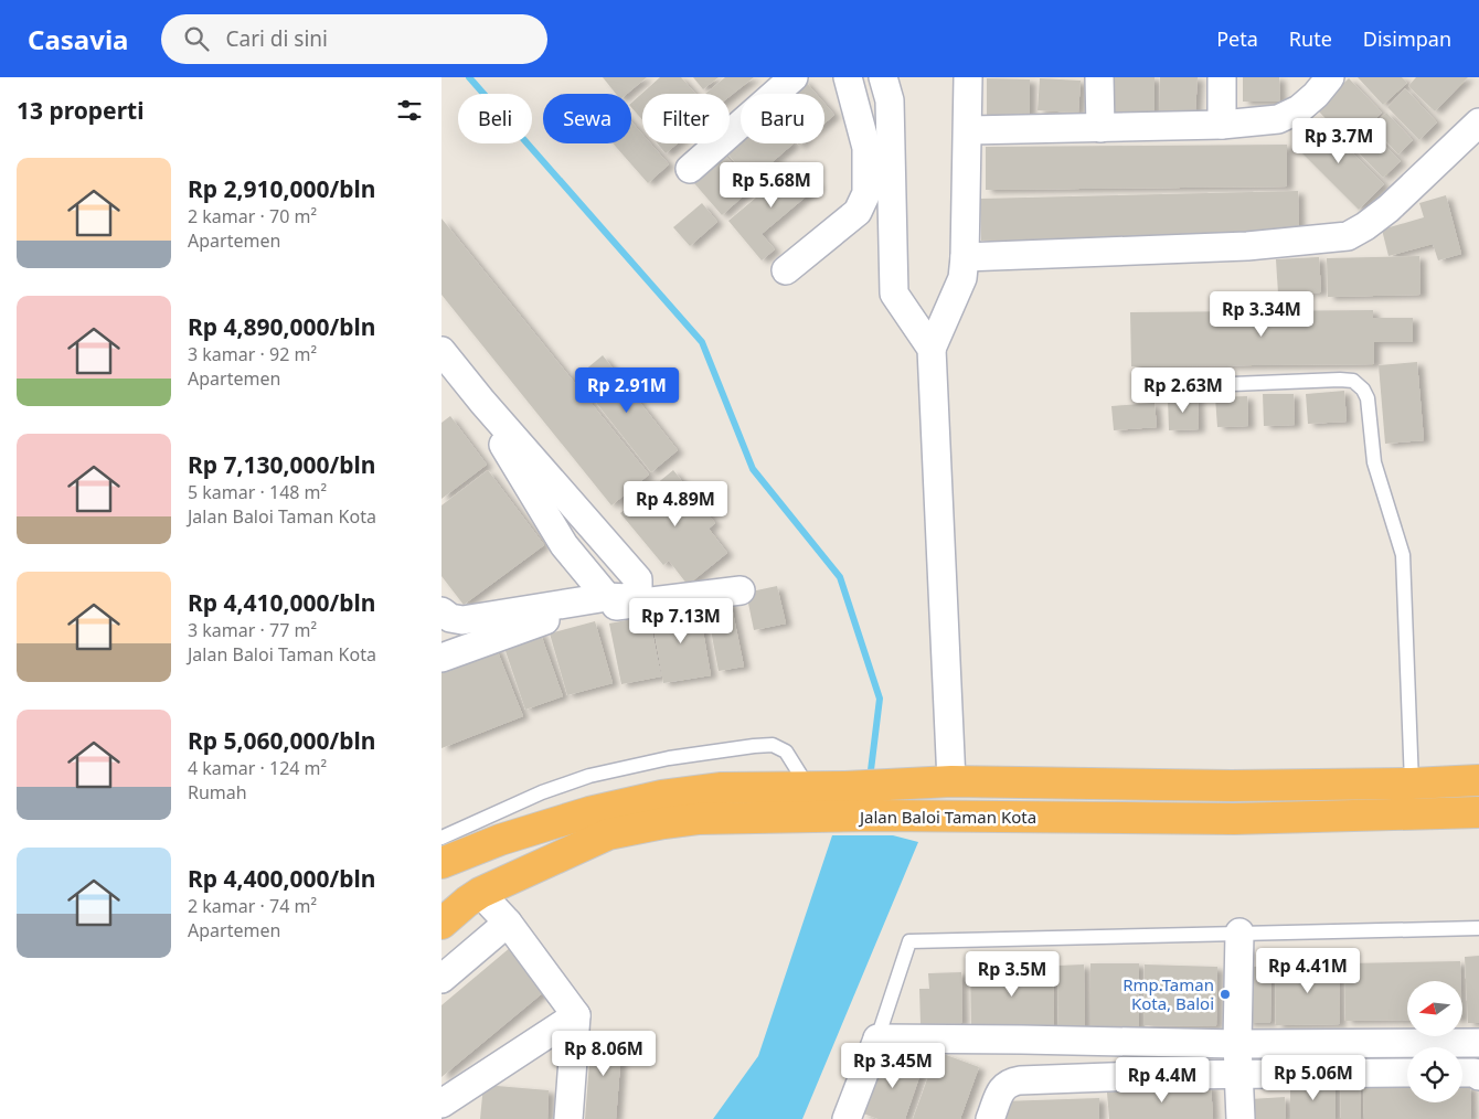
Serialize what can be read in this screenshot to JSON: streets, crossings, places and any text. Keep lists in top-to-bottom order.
{
  "streets": {
    "highway": ["Jalan Baloi Taman Kota"]
  },
  "places": ["Rmp.Taman Kota, Baloi"],
  "north": "left",
  "page": {
    "header": "Casavia",
    "search": "Cari di sini",
    "nav": ["Peta", "Rute", "Disimpan"],
    "heading": "13 properti",
    "chip": [
      "Beli",
      "Sewa",
      "Filter",
      "Baru"
    ],
    "price": [
      "Rp 3.7M",
      "Rp 5.68M",
      "Rp 3.34M",
      "Rp 2.91M",
      "Rp 2.63M",
      "Rp 4.89M",
      "Rp 7.13M",
      "Rp 4.41M",
      "Rp 3.5M",
      "Rp 8.06M",
      "Rp 3.45M",
      "Rp 5.06M",
      "Rp 4.4M"
    ],
    "list": [
      {
        "name": "Rp 2,910,000/bln",
        "note": "2 kamar · 70 m² · Apartemen"
      },
      {
        "name": "Rp 4,890,000/bln",
        "note": "3 kamar · 92 m² · Apartemen"
      },
      {
        "name": "Rp 7,130,000/bln",
        "note": "5 kamar · 148 m² · Jalan Baloi Taman Kota"
      },
      {
        "name": "Rp 4,410,000/bln",
        "note": "3 kamar · 77 m² · Jalan Baloi Taman Kota"
      },
      {
        "name": "Rp 5,060,000/bln",
        "note": "4 kamar · 124 m² · Rumah"
      },
      {
        "name": "Rp 4,400,000/bln",
        "note": "2 kamar · 74 m² · Apartemen"
      }
    ]
  }
}
